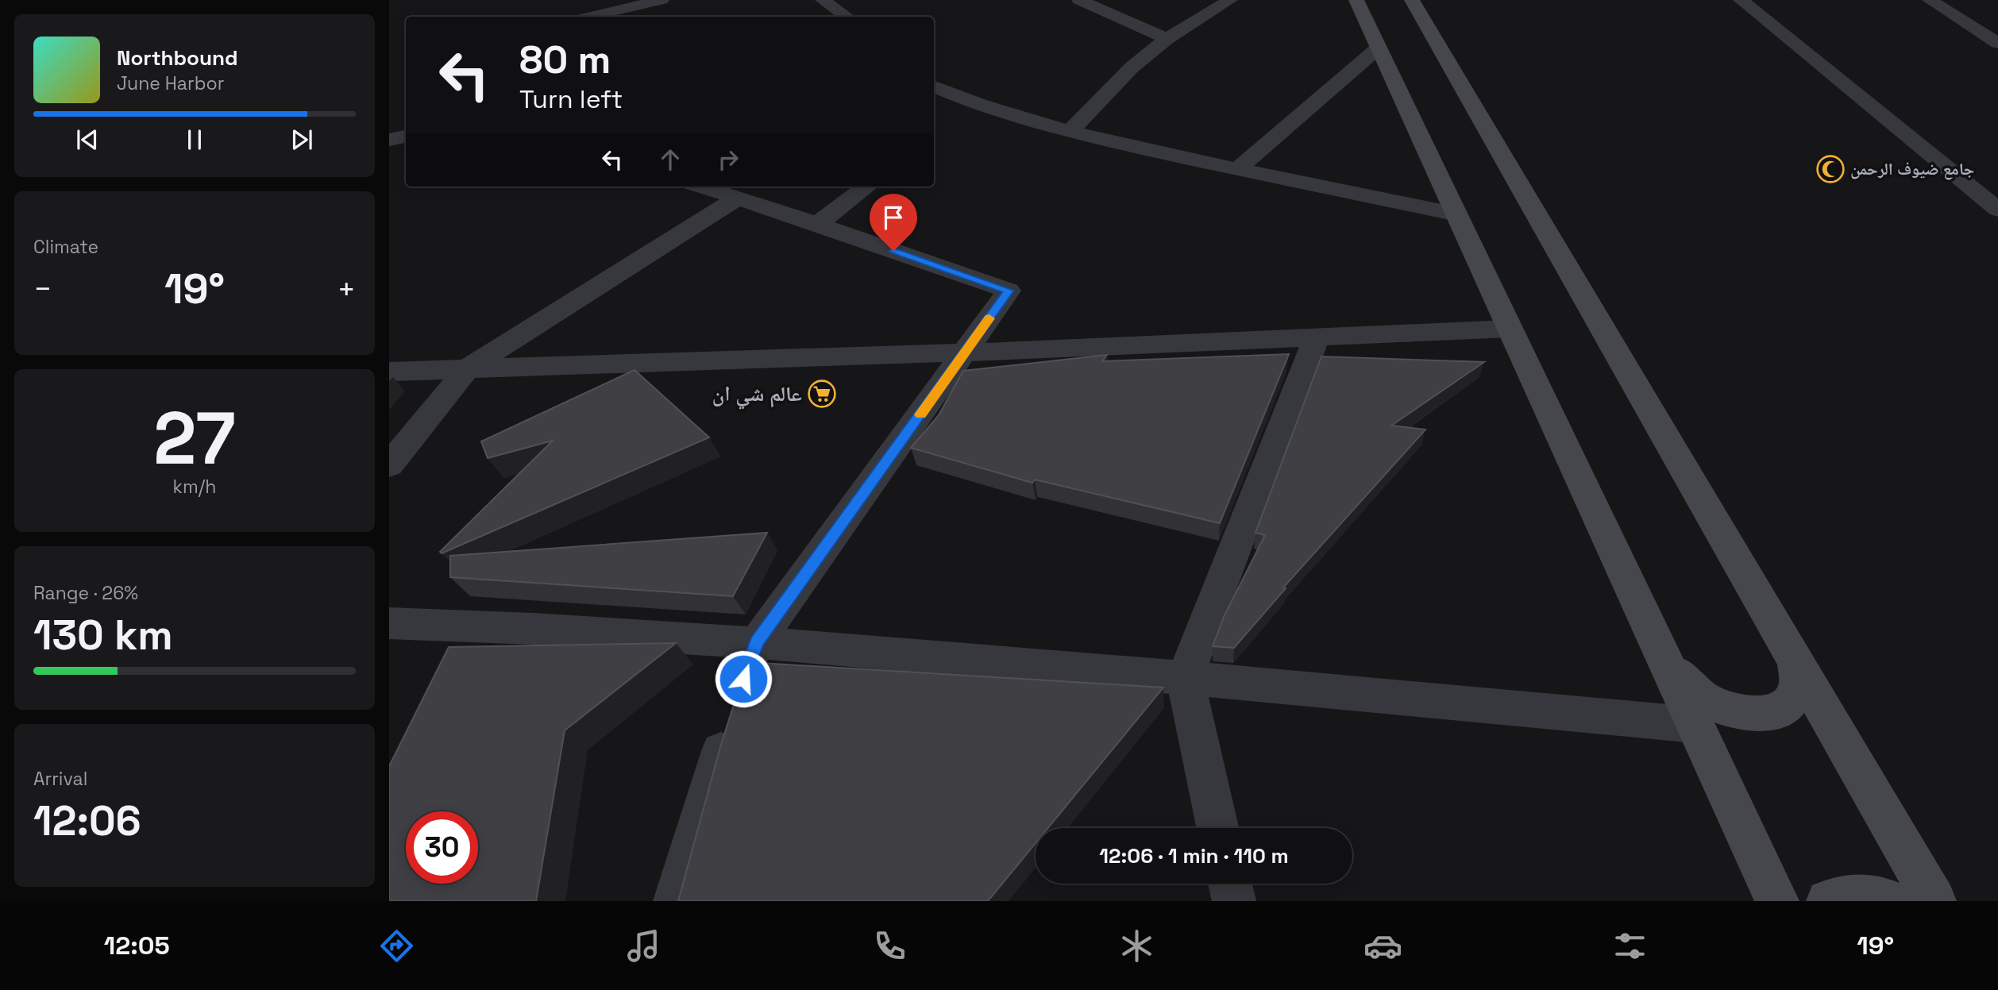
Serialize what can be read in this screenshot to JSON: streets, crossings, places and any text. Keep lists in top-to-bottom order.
{
  "places": {
    "mosque": ["جامع ضيوف الرحمن"],
    "supermarket": ["عالم شي ان"]
  },
  "page": {
    "turn": ["80 m", "Turn left"],
    "song": ["Northbound", "June Harbor"],
    "tile": [
      "Climate",
      ["27", "km/h"],
      ["Range · 26%", "130 km"],
      ["Arrival", "12:06"]
    ],
    "heat": ["−", "19°", "+"],
    "limit": "30",
    "trip": "12:06 · 1 min · 110 m",
    "tabs": ["12:05", "19°"]
  }
}
